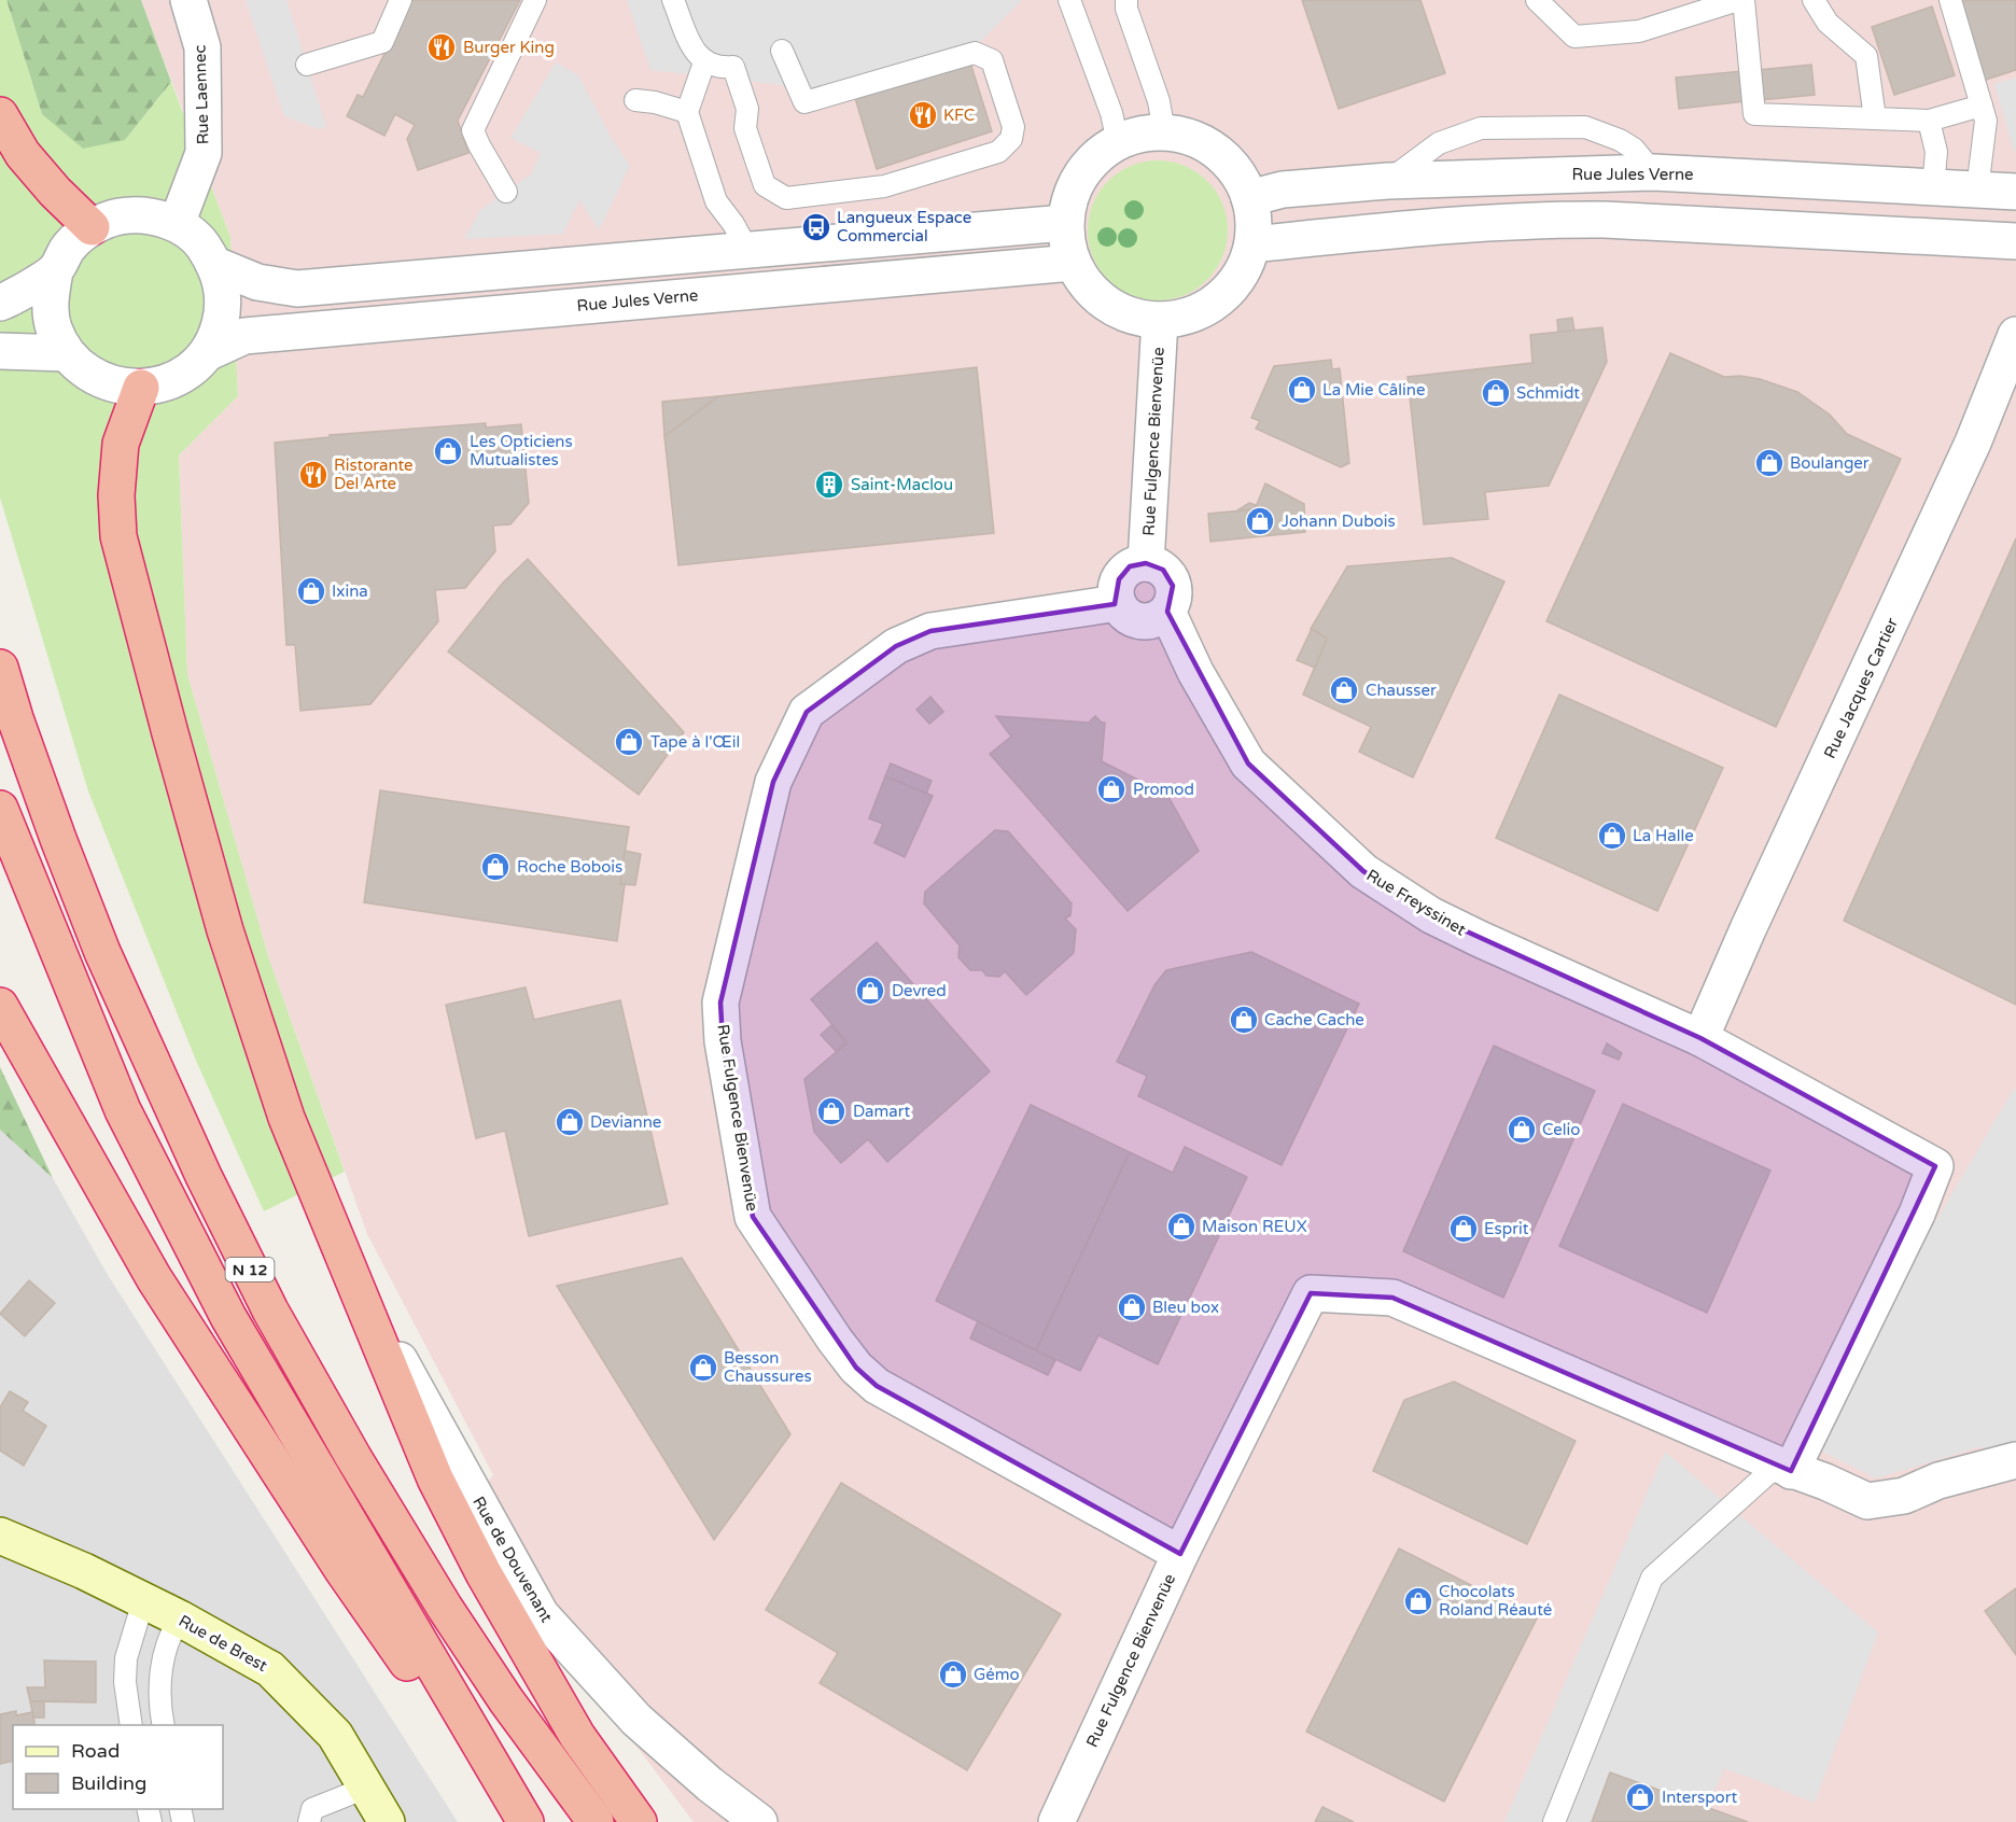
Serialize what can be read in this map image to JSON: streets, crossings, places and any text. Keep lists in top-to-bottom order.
{
  "streets": {
    "highway": ["N 12"],
    "main road": ["Rue de Brest"],
    "street": [
      "Rue Laennec",
      "Rue Jules Verne",
      "Rue Fulgence Bienvenüe",
      "Rue Jacques Cartier",
      "Rue Freyssinet",
      "Rue de Douvenant"
    ]
  },
  "crossings": [
    ["Rue Laennec", "Rue Jules Verne"],
    ["Rue Jules Verne", "Rue Fulgence Bienvenüe"],
    ["Rue Fulgence Bienvenüe", "Rue Freyssinet"],
    ["Rue Jacques Cartier", "Rue Freyssinet"]
  ],
  "places": {
    "restaurant": ["Burger King", "KFC", "Ristorante Del Arte"],
    "bus stop": ["Langueux Espace Commercial"],
    "shop": [
      "La Mie Câline",
      "Schmidt",
      "Les Opticiens Mutualistes",
      "Boulanger",
      "Johann Dubois",
      "Ixina",
      "Chausser",
      "Tape à l'Œil",
      "Promod",
      "La Halle",
      "Roche Bobois",
      "Devred",
      "Cache Cache",
      "Damart",
      "Devianne",
      "Celio",
      "Maison REUX",
      "Esprit",
      "Bleu box",
      "Besson Chaussures",
      "Chocolats Roland Réauté",
      "Gémo",
      "Intersport"
    ],
    "building": ["Saint-Maclou"]
  },
  "legend": ["Road", "Building"]
}
